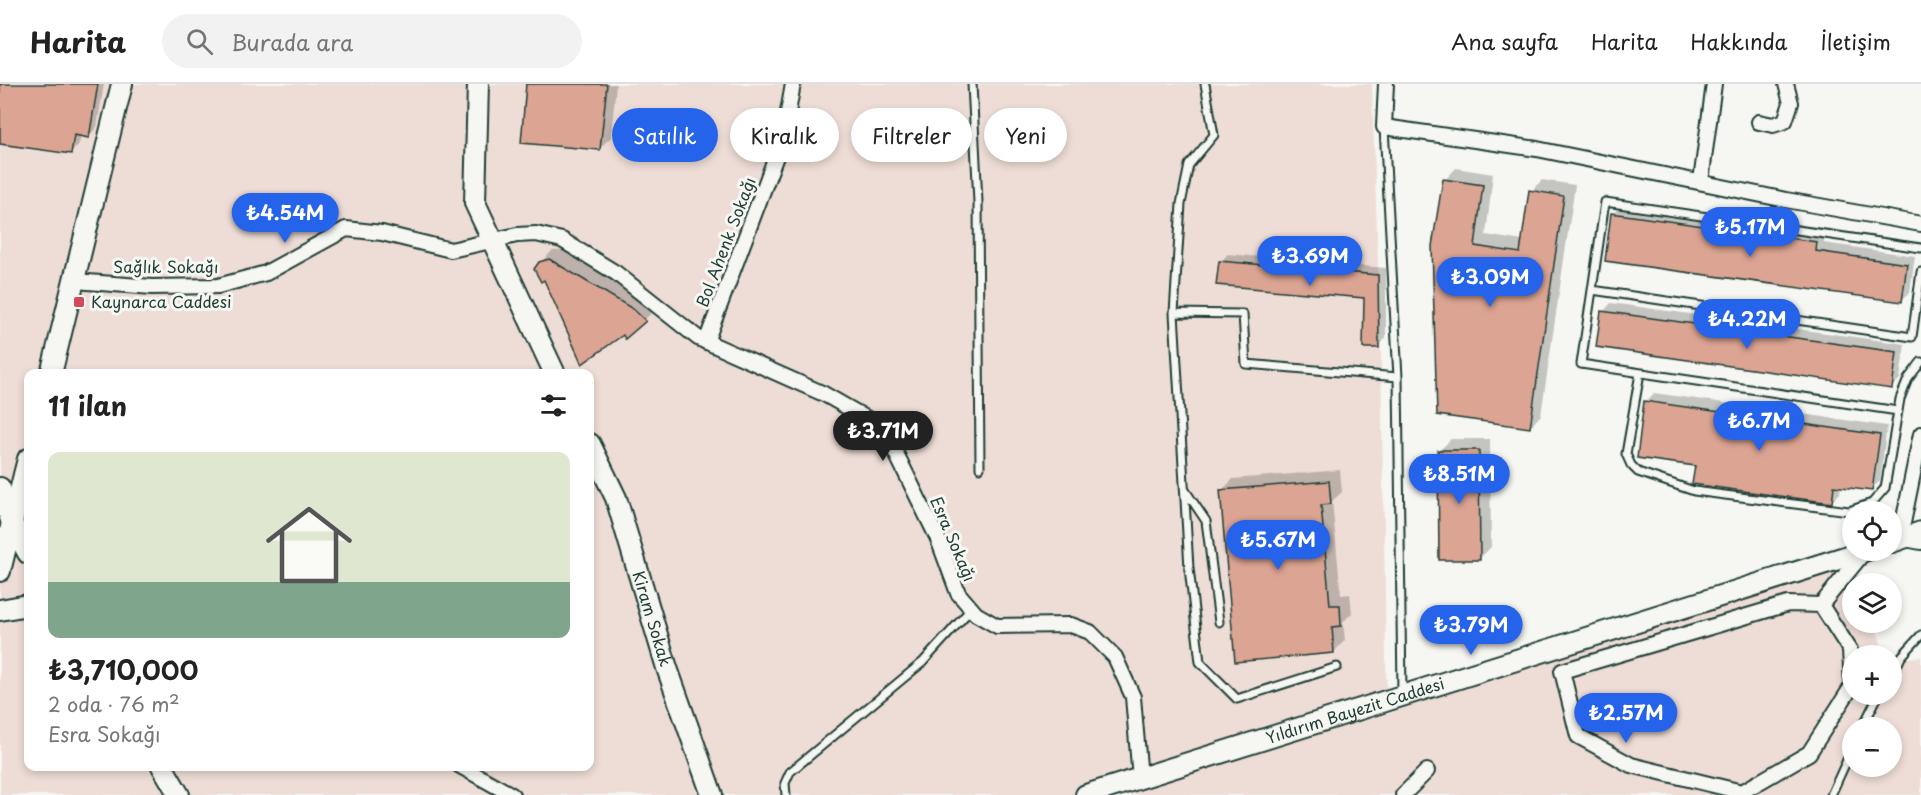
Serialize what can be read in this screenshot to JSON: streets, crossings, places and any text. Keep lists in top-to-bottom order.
{
  "streets": {
    "street": [
      "Bol Ahenk Sokağı",
      "Sağlık Sokağı",
      "Esra Sokağı",
      "Kiram Sokak",
      "Yıldırım Bayezit Caddesi"
    ]
  },
  "crossings": [
    ["Bol Ahenk Sokağı", "Esra Sokağı"],
    ["Sağlık Sokağı", "Esra Sokağı"],
    ["Esra Sokağı", "Yıldırım Bayezit Caddesi"]
  ],
  "places": {
    "transit": ["Kaynarca Caddesi"]
  },
  "page": {
    "header": "Harita",
    "search": "Burada ara",
    "nav": [
      "Ana sayfa",
      "Harita",
      "Hakkında",
      "İletişim"
    ],
    "chip": [
      "Satılık",
      "Kiralık",
      "Filtreler",
      "Yeni"
    ],
    "price": [
      "₺4.54M",
      "₺5.17M",
      "₺3.69M",
      "₺3.09M",
      "₺4.22M",
      "₺6.7M",
      "₺3.71M",
      "₺8.51M",
      "₺5.67M",
      "₺3.79M",
      "₺2.57M"
    ],
    "heading": "11 ilan",
    "list": [
      {
        "name": "₺3,710,000",
        "note": "2 oda · 76 m² · Esra Sokağı"
      }
    ],
    "map_buttons": ["+", "−"]
  }
}
